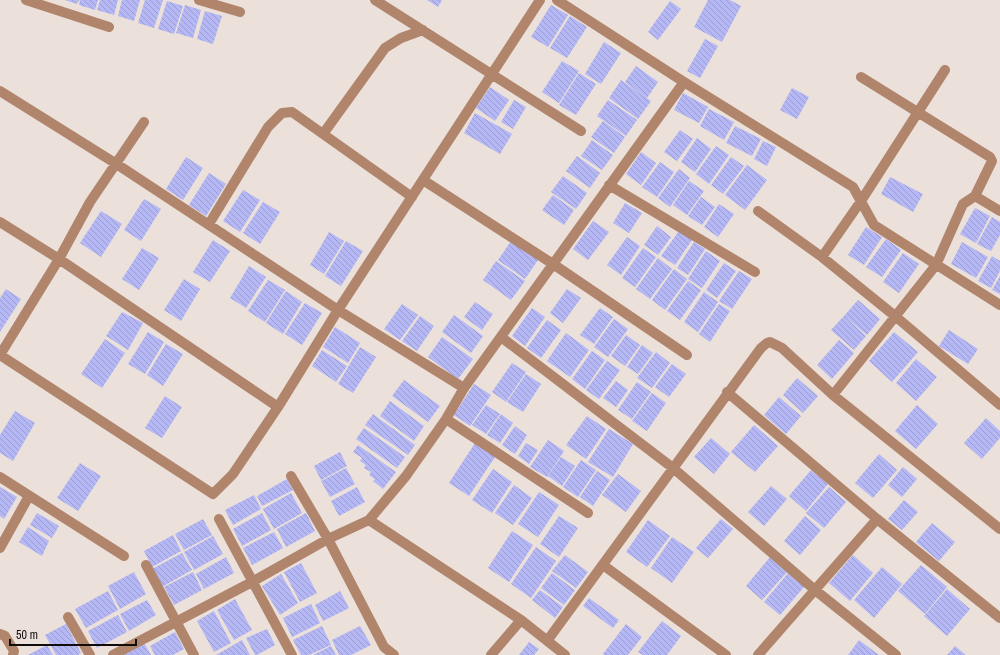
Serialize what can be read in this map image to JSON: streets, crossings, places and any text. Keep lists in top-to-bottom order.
{
  "scale_bar": "50 m"
}
